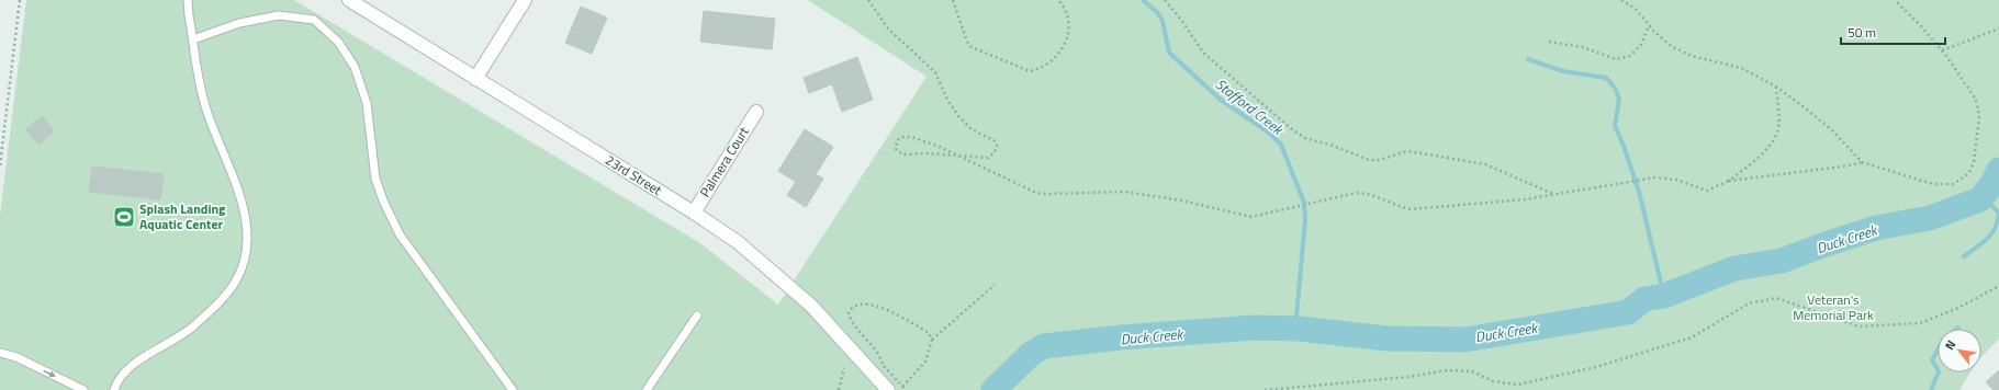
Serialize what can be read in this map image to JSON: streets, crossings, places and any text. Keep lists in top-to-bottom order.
{
  "streets": {
    "street": ["Palmera Court", "23rd Street"]
  },
  "crossings": [
    ["Palmera Court", "23rd Street"]
  ],
  "water": ["Stafford Creek", "Duck Creek"],
  "parks": ["Veteran's Memorial Park"],
  "places": {
    "sports": ["Splash Landing Aquatic Center"]
  },
  "scale_bar": "50 m",
  "north": "top left"
}
